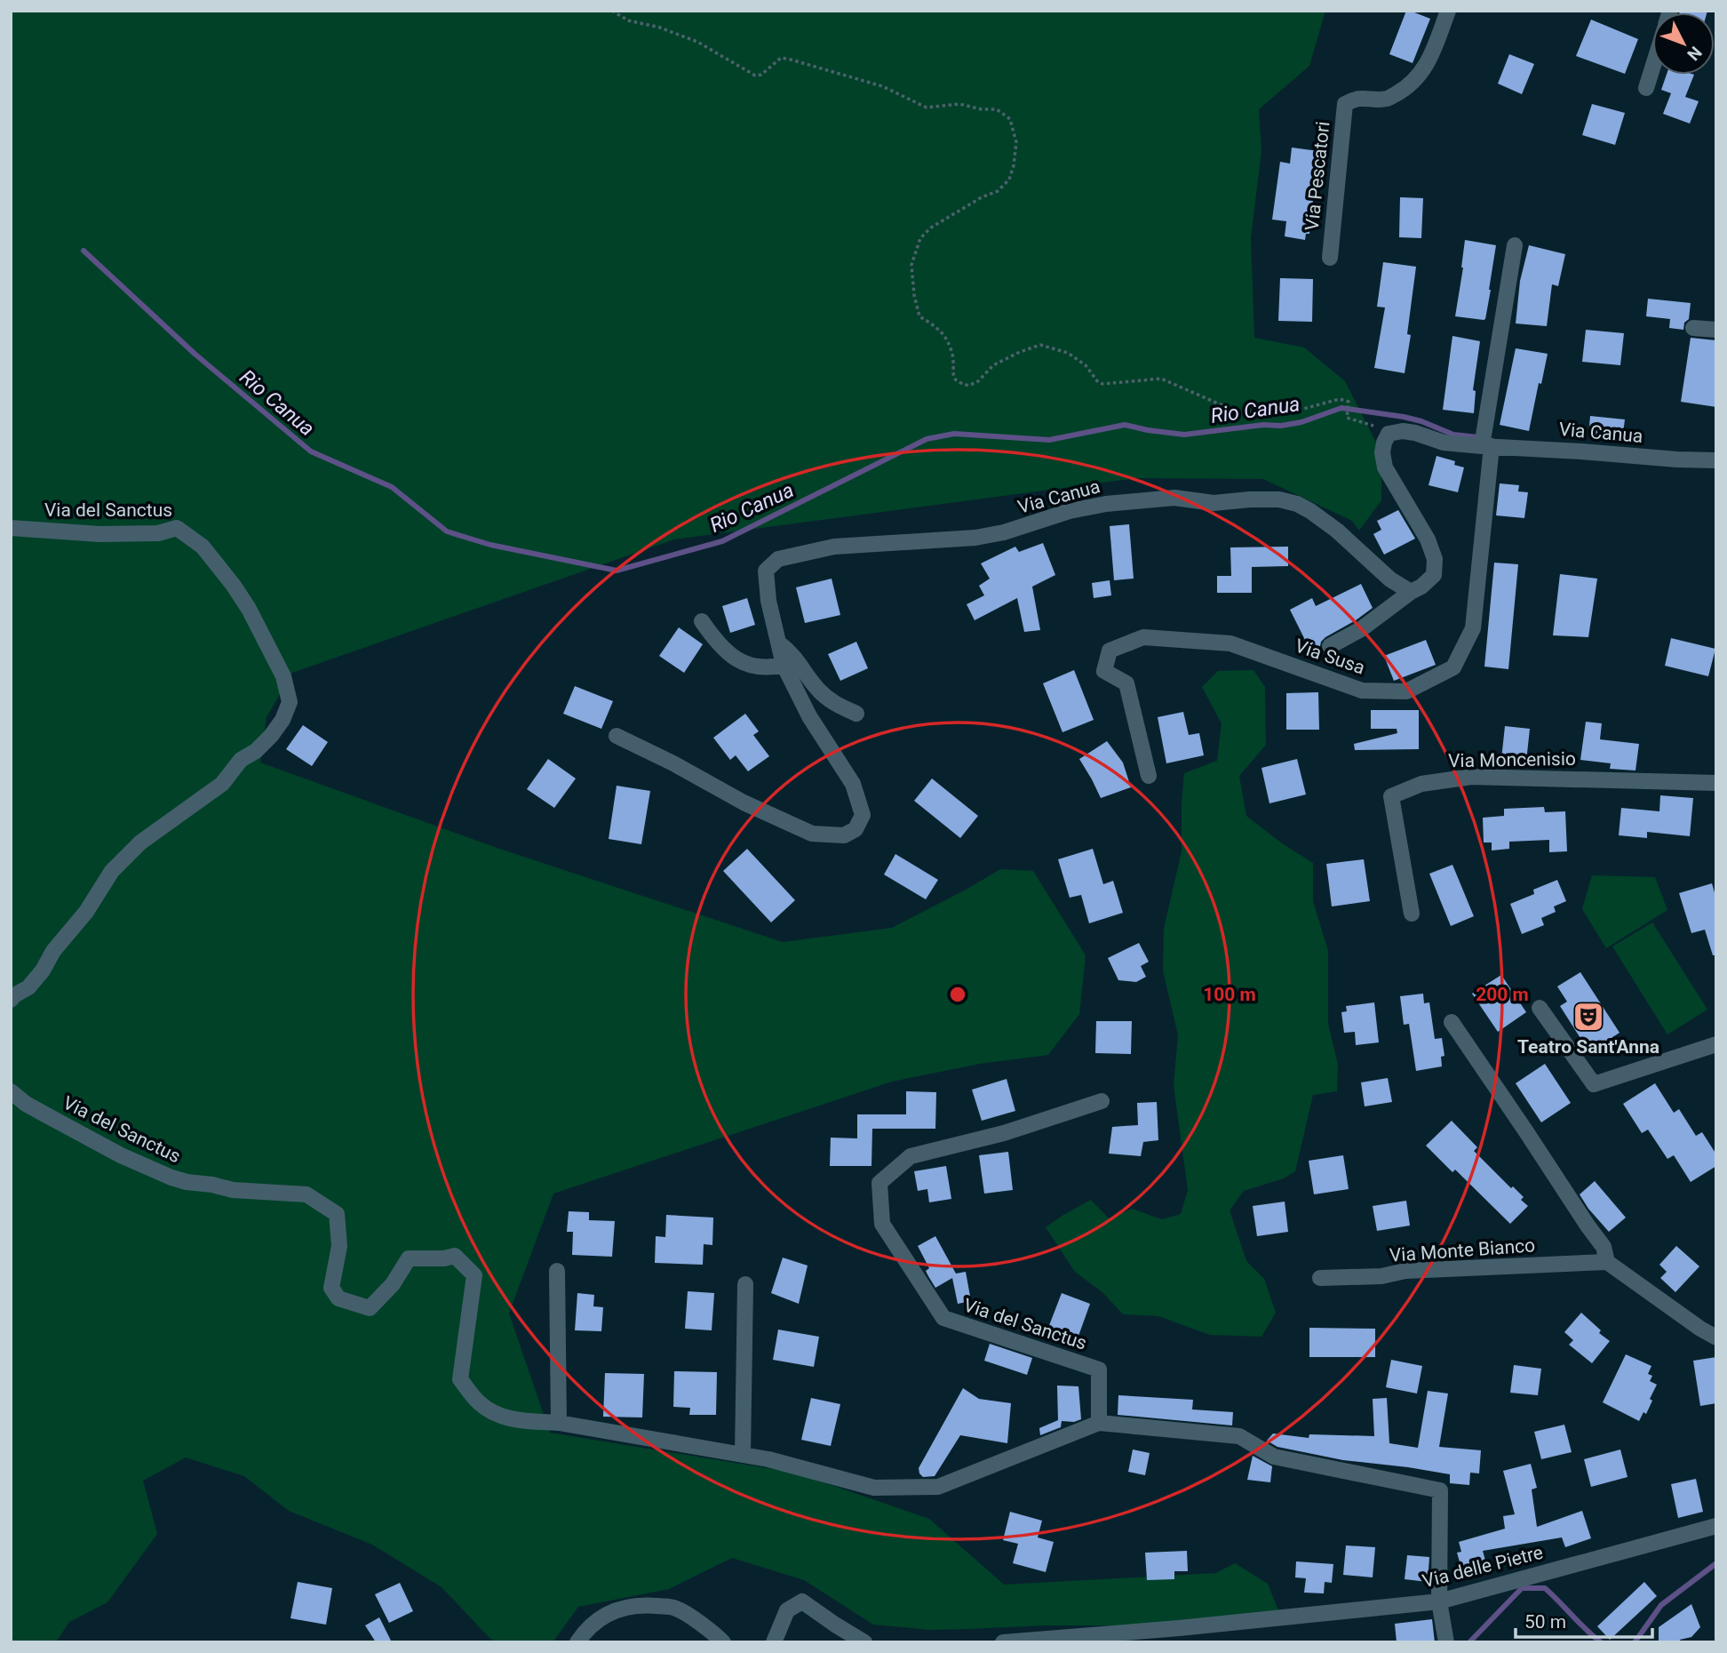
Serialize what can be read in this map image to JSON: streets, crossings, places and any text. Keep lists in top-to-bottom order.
{
  "streets": {
    "street": [
      "Via Pescatori",
      "Via Canua",
      "Via del Sanctus",
      "Via Susa",
      "Via Moncenisio",
      "Via Monte Bianco",
      "Via delle Pietre"
    ]
  },
  "crossings": [
    ["Via Canua", "Via Susa"],
    ["Via del Sanctus", "Via delle Pietre"]
  ],
  "water": ["Rio Canua"],
  "places": {
    "theatre": ["Teatro Sant'Anna"]
  },
  "scale_bar": "50 m",
  "north": "bottom right",
  "rings": ["100 m", "200 m"]
}
